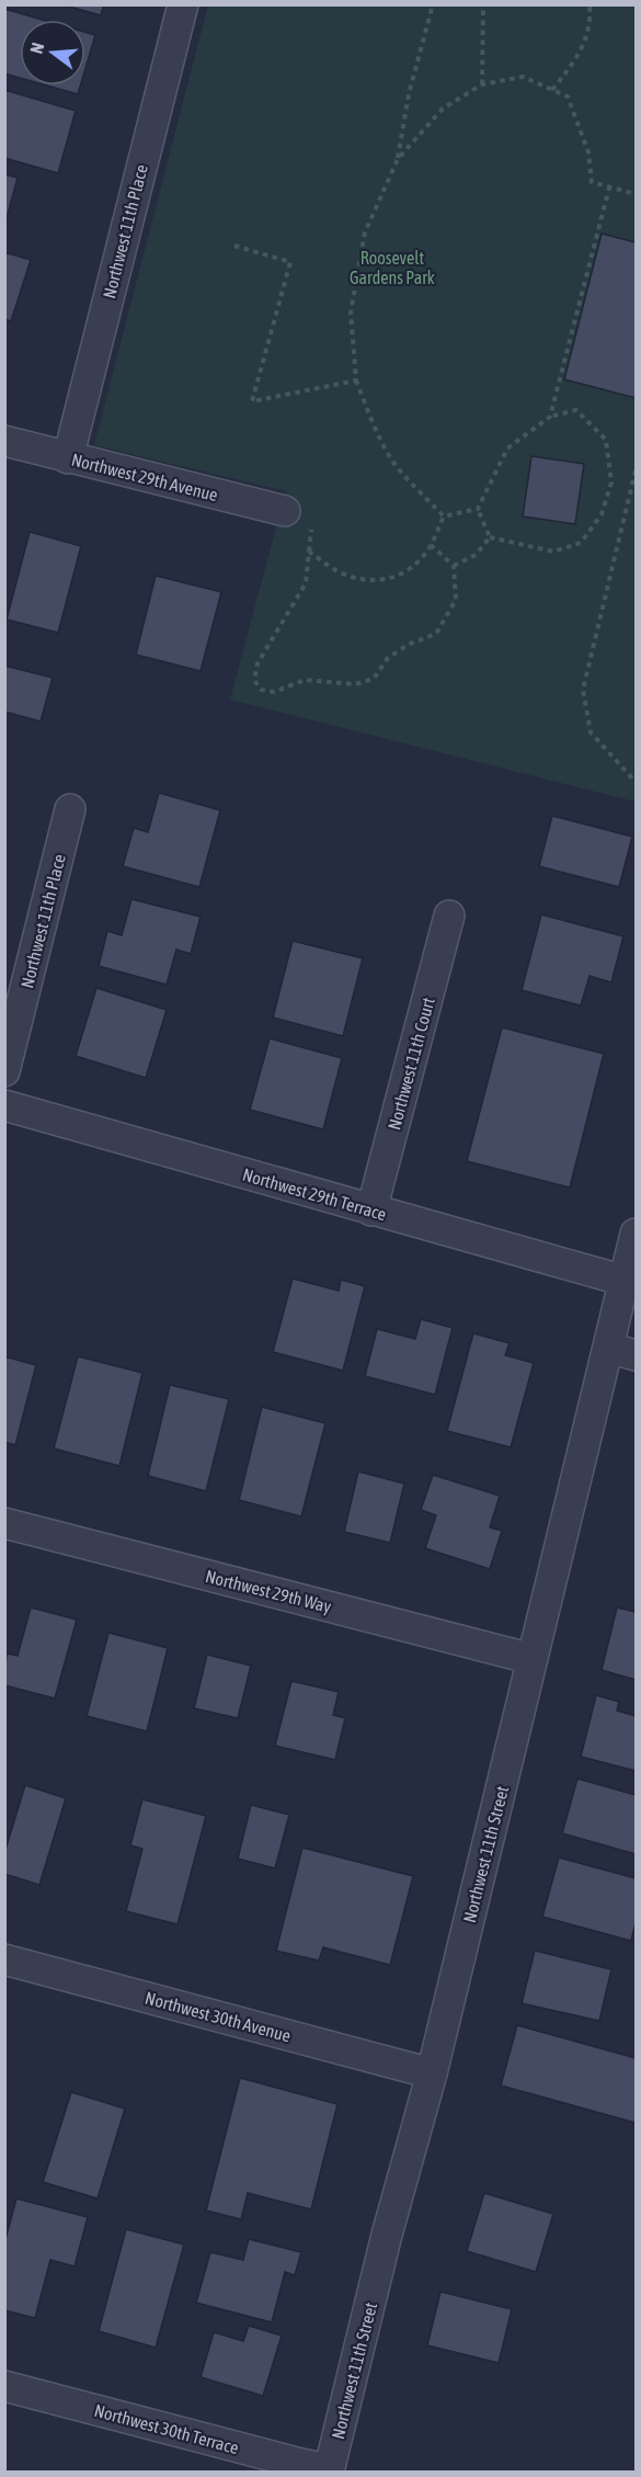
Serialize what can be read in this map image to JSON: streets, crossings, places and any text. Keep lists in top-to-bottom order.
{
  "streets": {
    "street": [
      "Northwest 11th Place",
      "Northwest 29th Avenue",
      "Northwest 11th Court",
      "Northwest 29th Terrace",
      "Northwest 29th Way",
      "Northwest 11th Street",
      "Northwest 30th Avenue",
      "Northwest 30th Terrace"
    ]
  },
  "crossings": [
    ["Northwest 11th Place", "Northwest 29th Avenue"],
    ["Northwest 11th Court", "Northwest 29th Terrace"],
    ["Northwest 29th Terrace", "Northwest 11th Street"],
    ["Northwest 29th Way", "Northwest 11th Street"],
    ["Northwest 11th Street", "Northwest 30th Avenue"],
    ["Northwest 11th Street", "Northwest 30th Terrace"]
  ],
  "parks": ["Roosevelt Gardens Park"],
  "north": "left"
}
